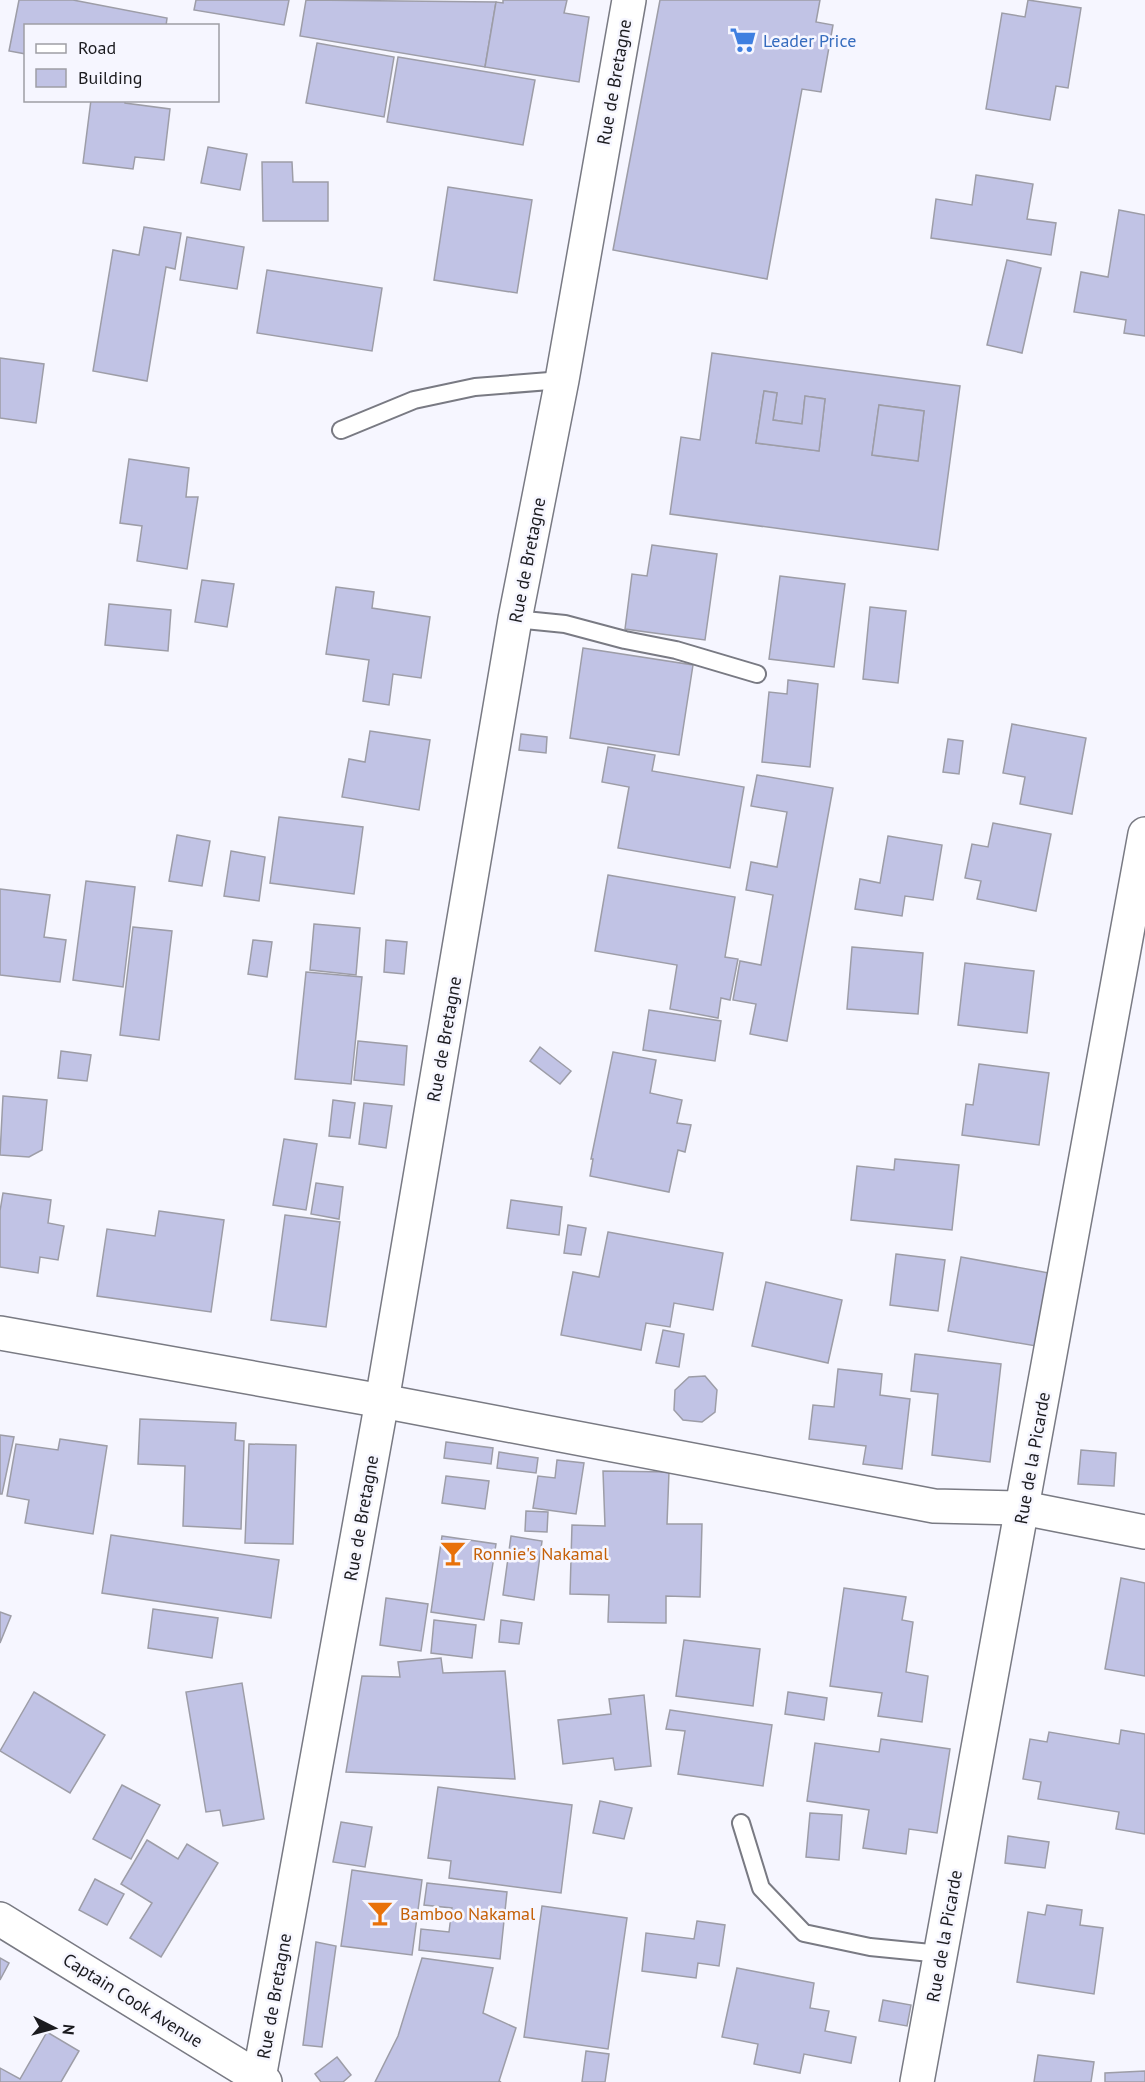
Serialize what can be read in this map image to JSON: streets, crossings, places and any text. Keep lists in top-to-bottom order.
{
  "streets": {
    "street": ["Rue de Bretagne", "Rue de la Picarde", "Captain Cook Avenue"]
  },
  "crossings": [
    ["Rue de Bretagne", "Captain Cook Avenue"]
  ],
  "places": {
    "supermarket": ["Leader Price"],
    "bar": ["Ronnie's Nakamal", "Bamboo Nakamal"]
  },
  "legend": ["Road", "Building"],
  "north": "right"
}
